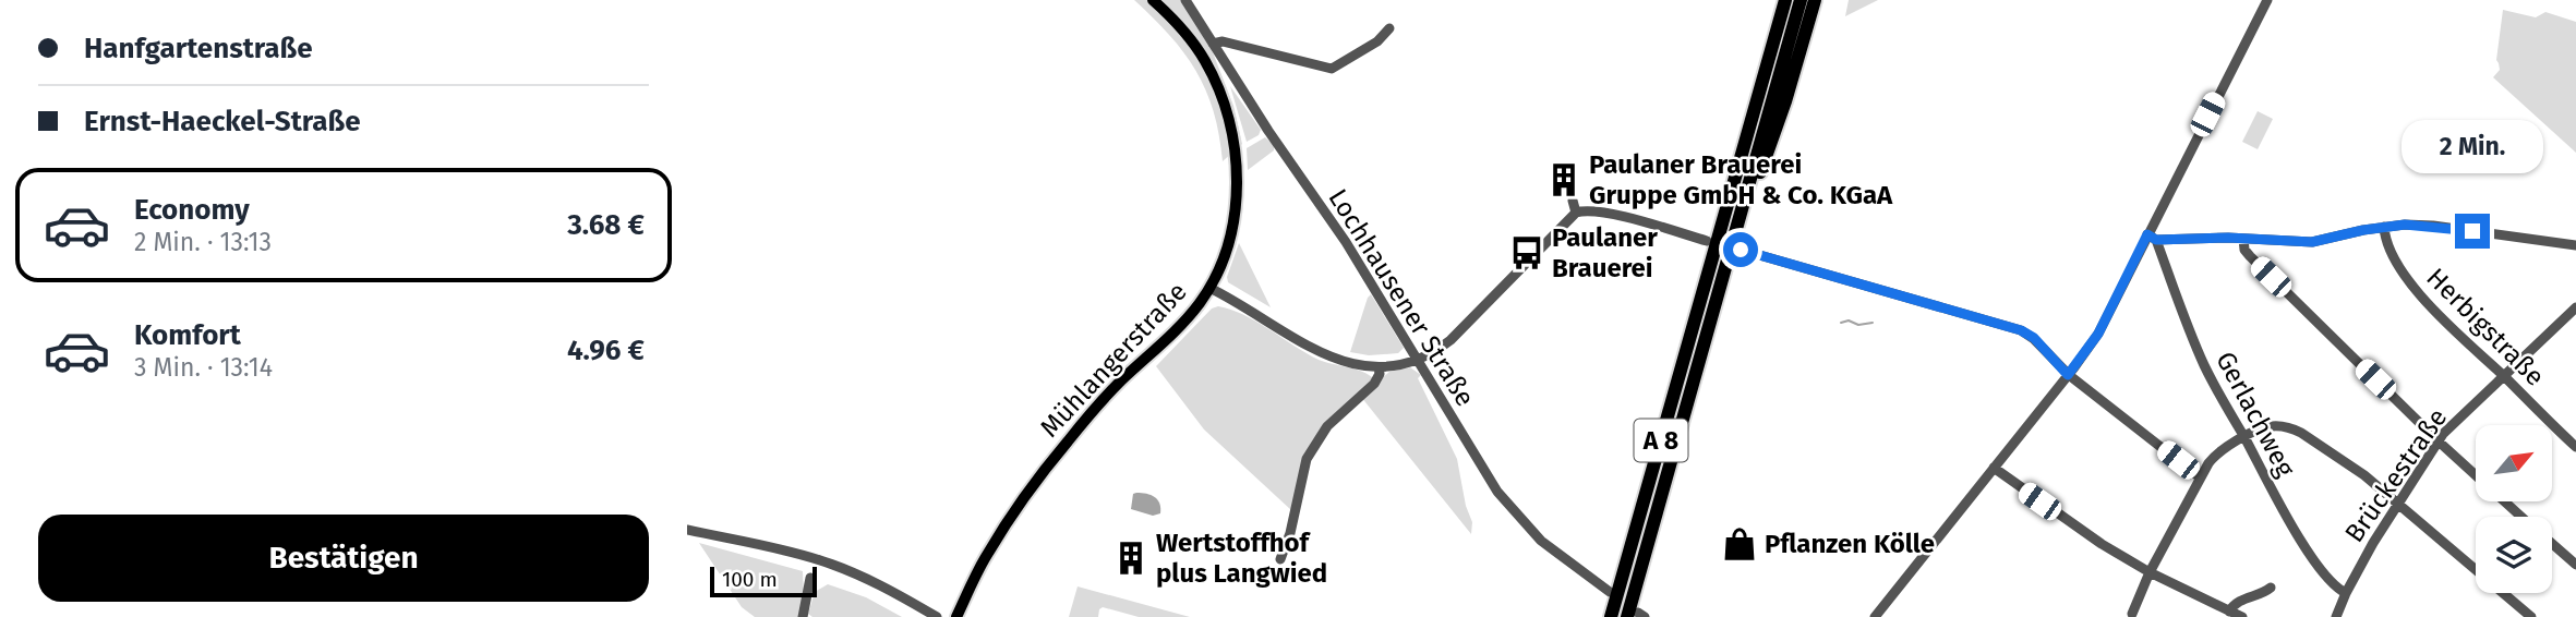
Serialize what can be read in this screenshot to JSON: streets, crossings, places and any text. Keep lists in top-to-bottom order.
{
  "streets": {
    "highway": ["A 8"],
    "main road": ["Mühlangerstraße"],
    "street": [
      "Lochhausener Straße",
      "Herbigstraße",
      "Gerlachweg",
      "Brückestraße"
    ]
  },
  "crossings": [
    ["Herbigstraße", "Brückestraße"],
    ["Gerlachweg", "Brückestraße"]
  ],
  "places": {
    "building": ["Paulaner Brauerei Gruppe GmbH & Co. KGaA", "Wertstoffhof plus Langwied"],
    "bus stop": ["Paulaner Brauerei"],
    "shop": ["Pflanzen Kölle"]
  },
  "scale_bar": "100 m",
  "north": "top right",
  "page": {
    "banner": ["Hanfgartenstraße", "Ernst-Haeckel-Straße"],
    "bubble": "2 Min.",
    "list": [
      {
        "name": "Economy",
        "note": "2 Min. · 13:13",
        "value": "3.68 €"
      },
      {
        "name": "Komfort",
        "note": "3 Min. · 13:14",
        "value": "4.96 €"
      }
    ],
    "buttons": "Bestätigen",
    "scale": "100 m"
  }
}
